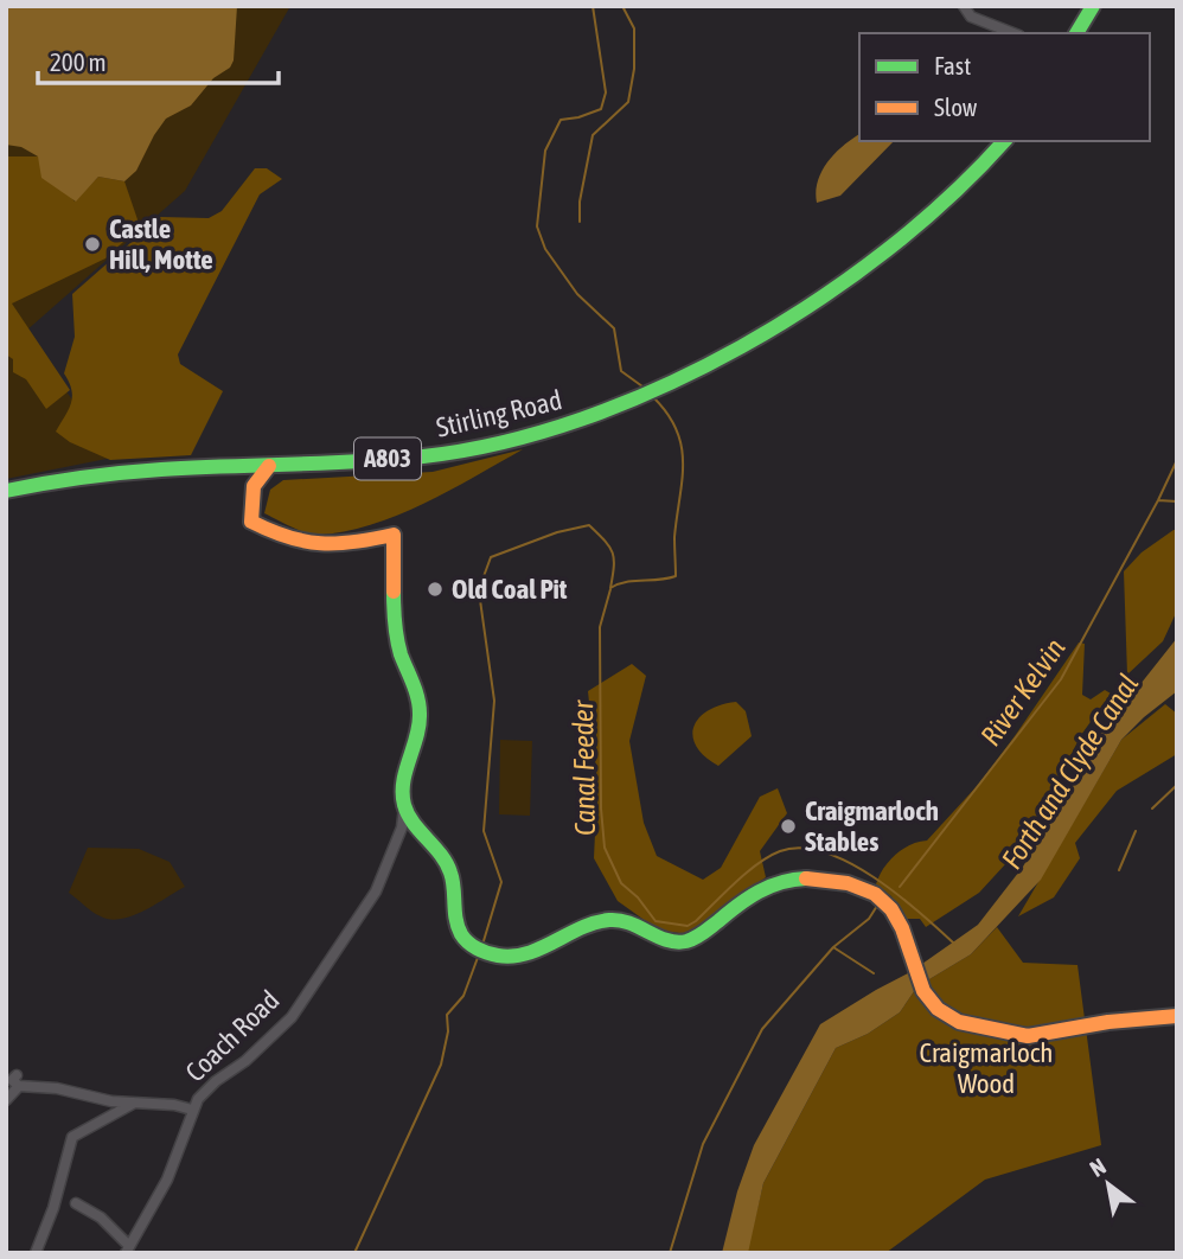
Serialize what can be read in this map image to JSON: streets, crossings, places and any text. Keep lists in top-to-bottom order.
{
  "streets": {
    "street": ["Stirling Road", "A803", "Coach Road"]
  },
  "water": ["River Kelvin", "Canal Feeder", "Forth and Clyde Canal"],
  "parks": ["Craigmarloch Wood"],
  "places": ["Castle Hill, Motte", "Old Coal Pit", "Craigmarloch Stables"],
  "legend": ["Fast", "Slow"],
  "scale_bar": "200 m",
  "north": "top left"
}
